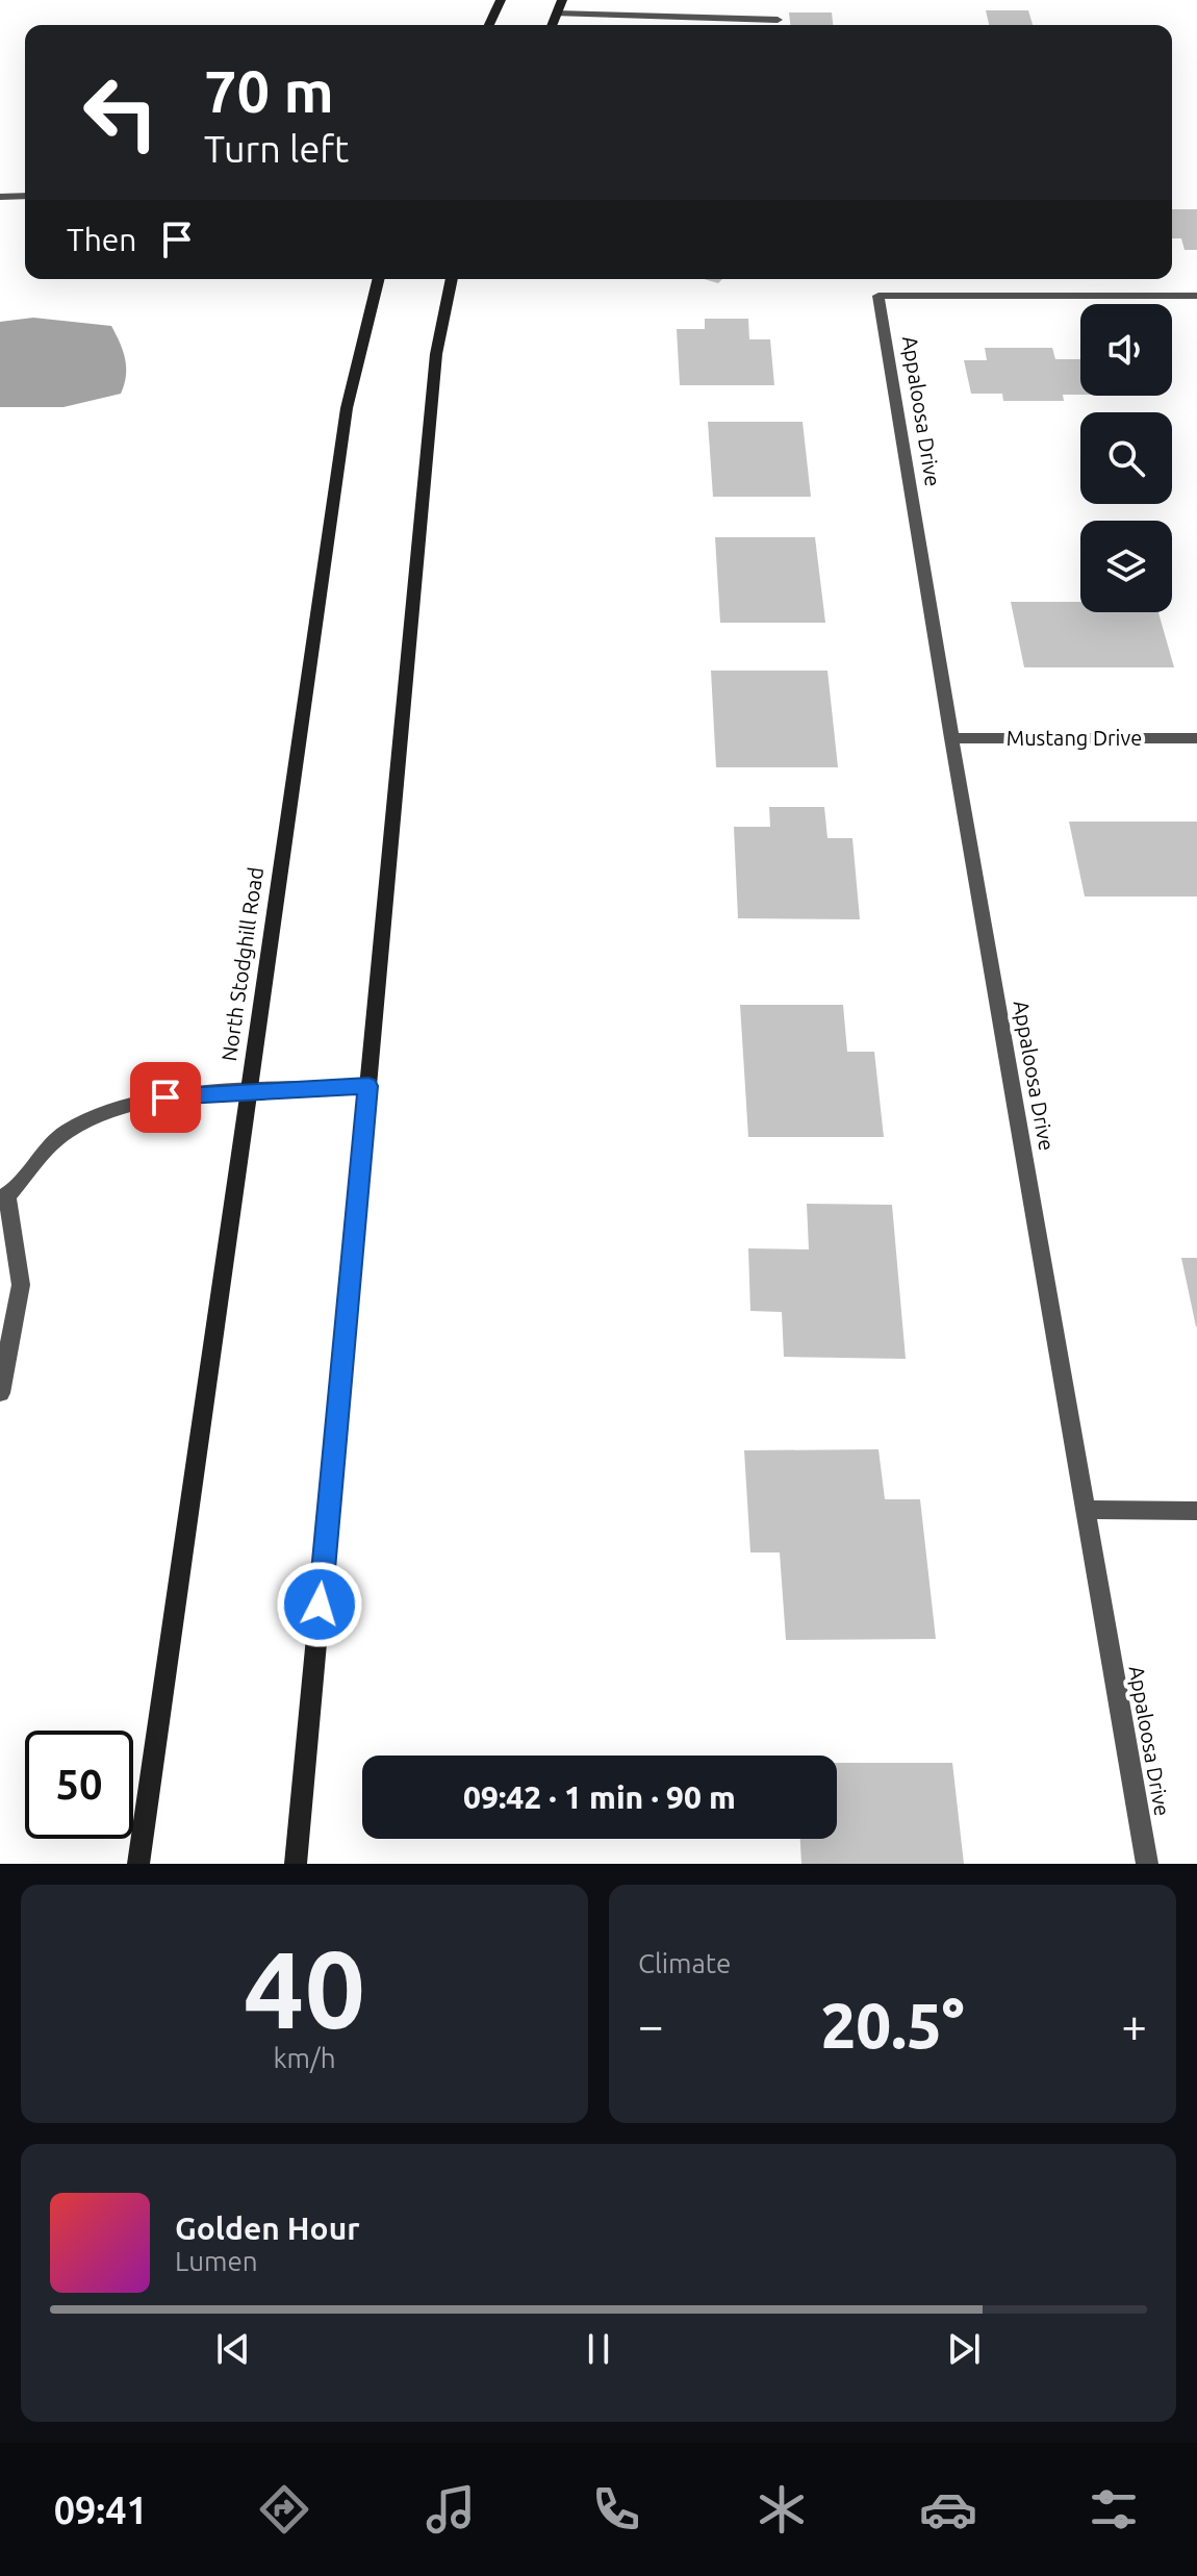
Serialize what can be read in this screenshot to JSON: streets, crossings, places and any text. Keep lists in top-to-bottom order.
{
  "streets": {
    "main road": ["North Stodghill Road"],
    "street": ["Appaloosa Drive", "Mustang Drive"]
  },
  "crossings": [
    ["Appaloosa Drive", "Mustang Drive"]
  ],
  "page": {
    "turn": ["70 m", "Turn left"],
    "then": "Then",
    "limit": "50",
    "trip": "09:42 · 1 min · 90 m",
    "tile": [
      ["40", "km/h"],
      "Climate"
    ],
    "heat": ["−", "20.5°", "+"],
    "song": ["Golden Hour", "Lumen"],
    "tabs": "09:41"
  }
}
